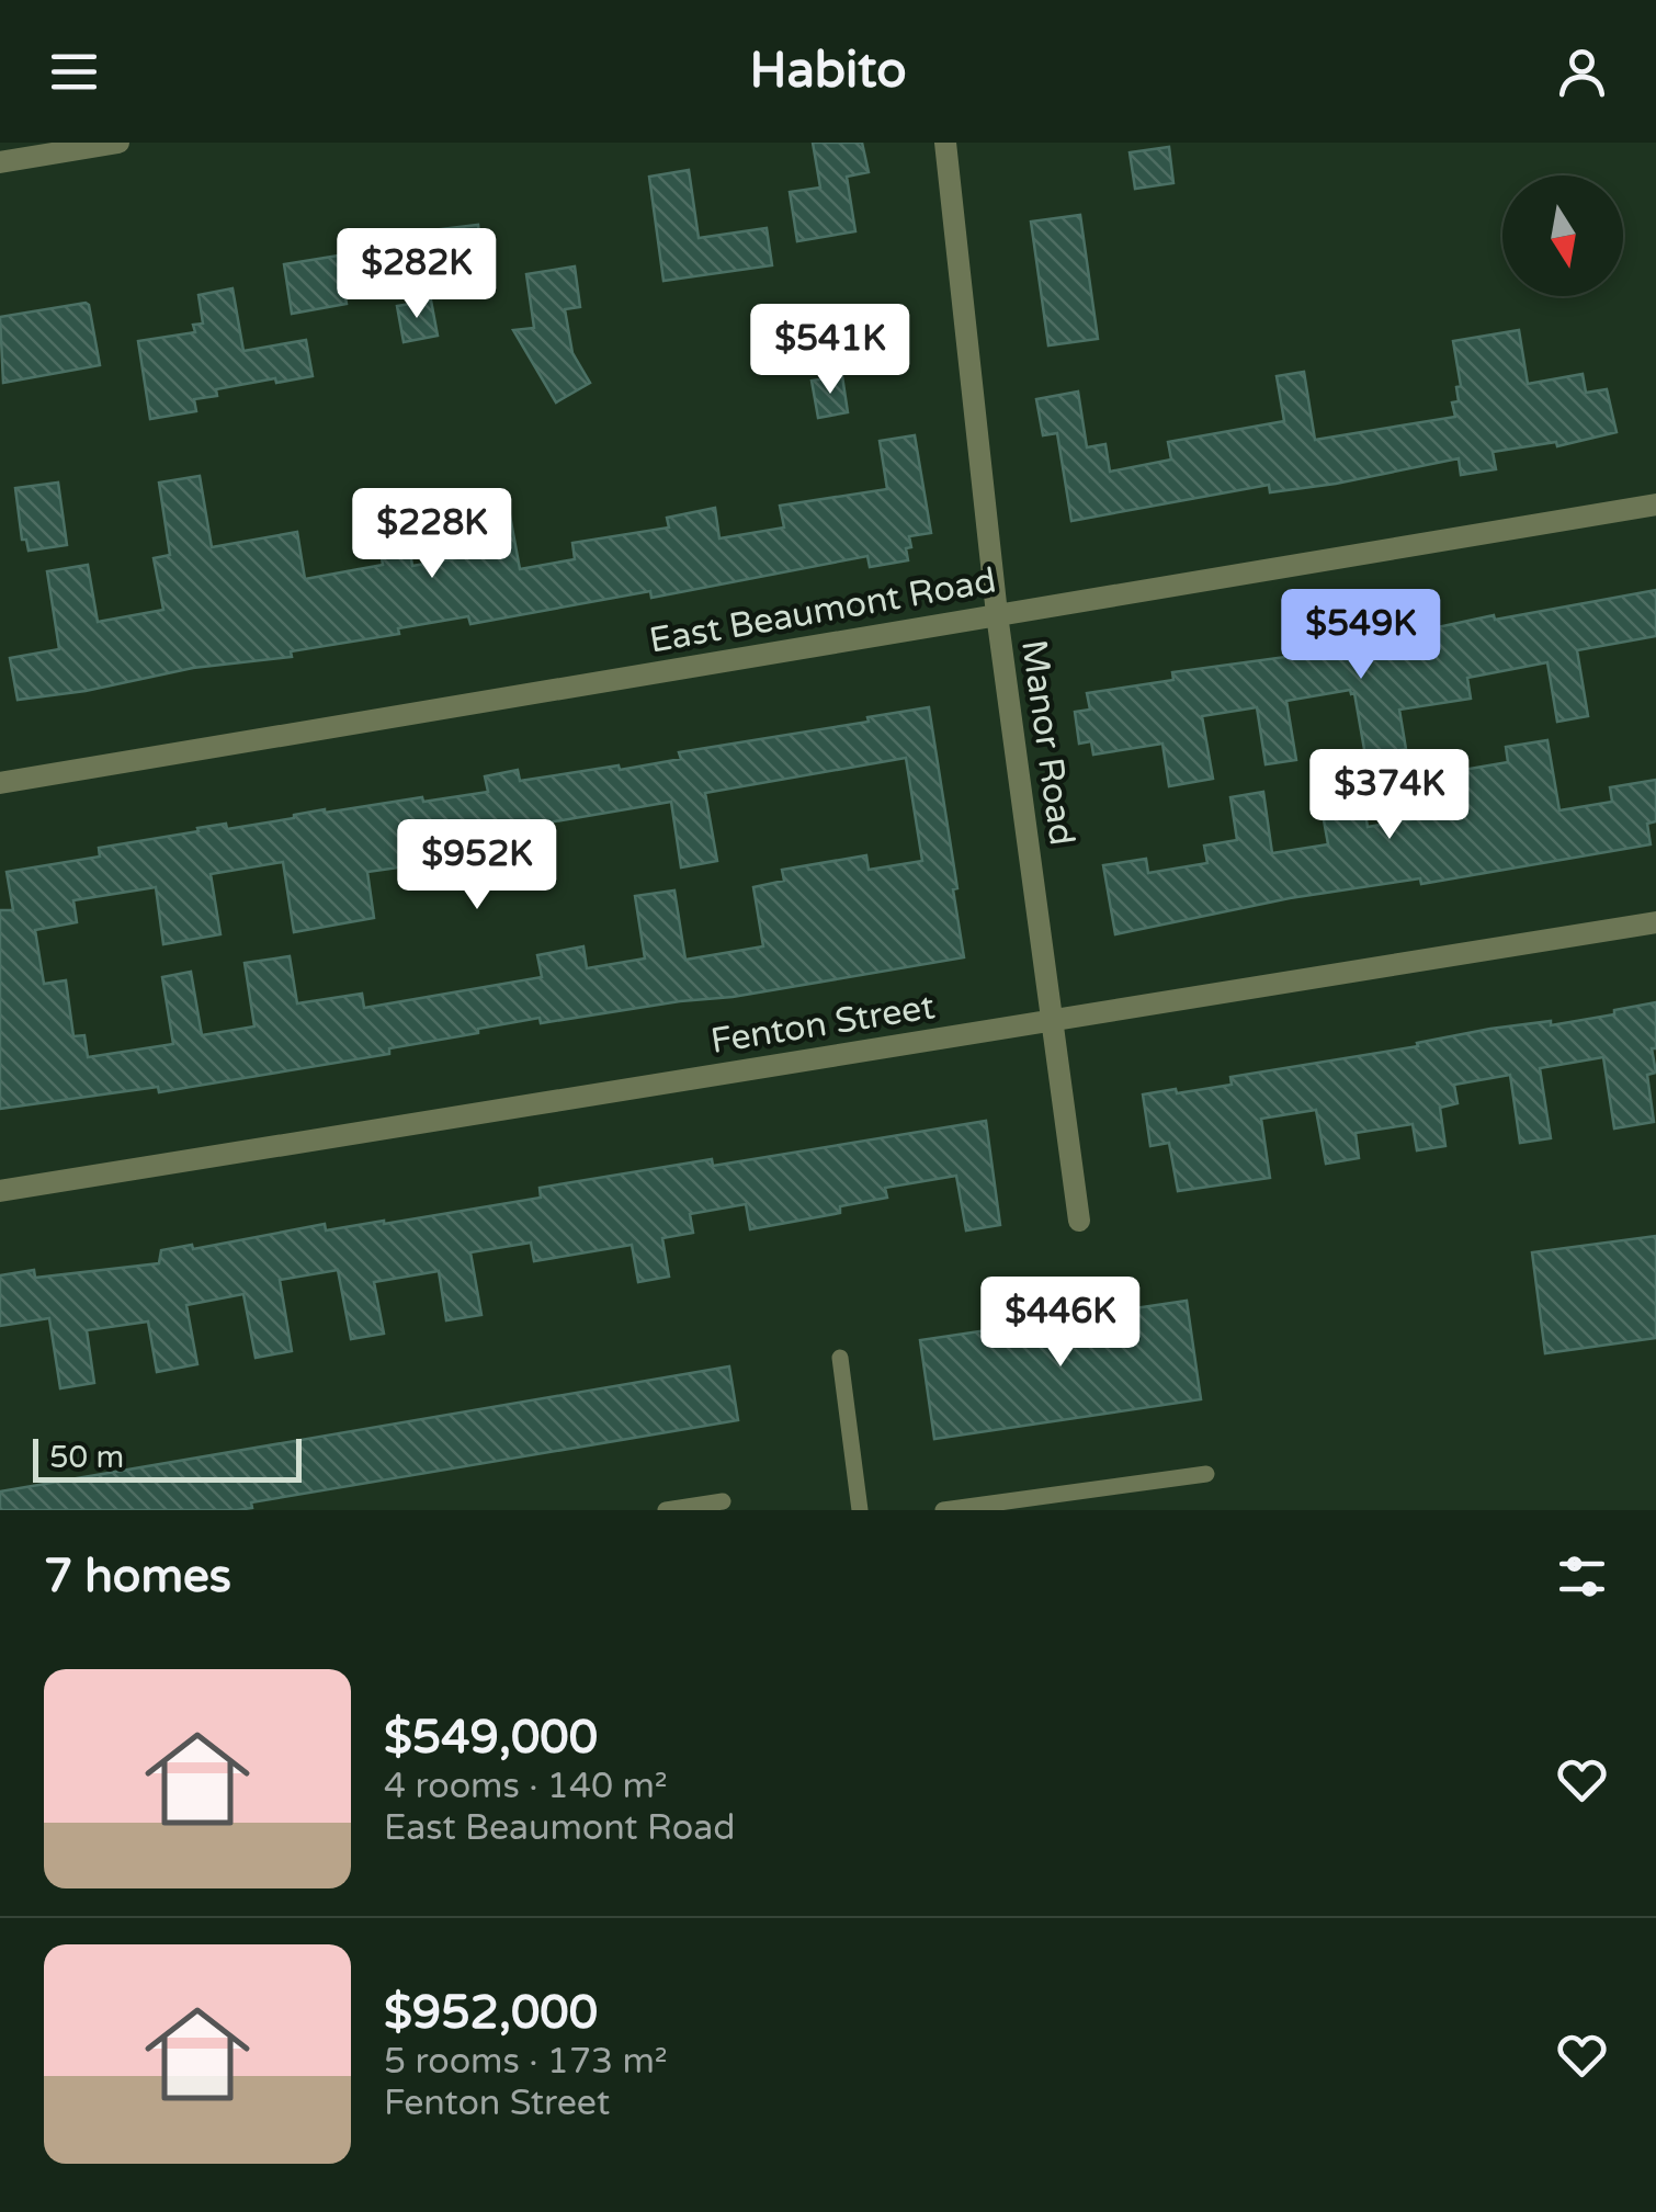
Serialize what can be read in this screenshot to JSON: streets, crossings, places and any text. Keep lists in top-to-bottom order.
{
  "streets": {
    "street": ["East Beaumont Road", "Manor Road", "Fenton Street"]
  },
  "crossings": [
    ["East Beaumont Road", "Manor Road"],
    ["Manor Road", "Fenton Street"]
  ],
  "scale_bar": "50 m",
  "north": "bottom",
  "page": {
    "header": "Habito",
    "price": [
      "$282K",
      "$541K",
      "$228K",
      "$549K",
      "$374K",
      "$952K",
      "$446K"
    ],
    "scale": "50 m",
    "heading": "7 homes",
    "list": [
      {
        "name": "$549,000",
        "note": "4 rooms · 140 m² · East Beaumont Road"
      },
      {
        "name": "$952,000",
        "note": "5 rooms · 173 m² · Fenton Street"
      }
    ]
  }
}
